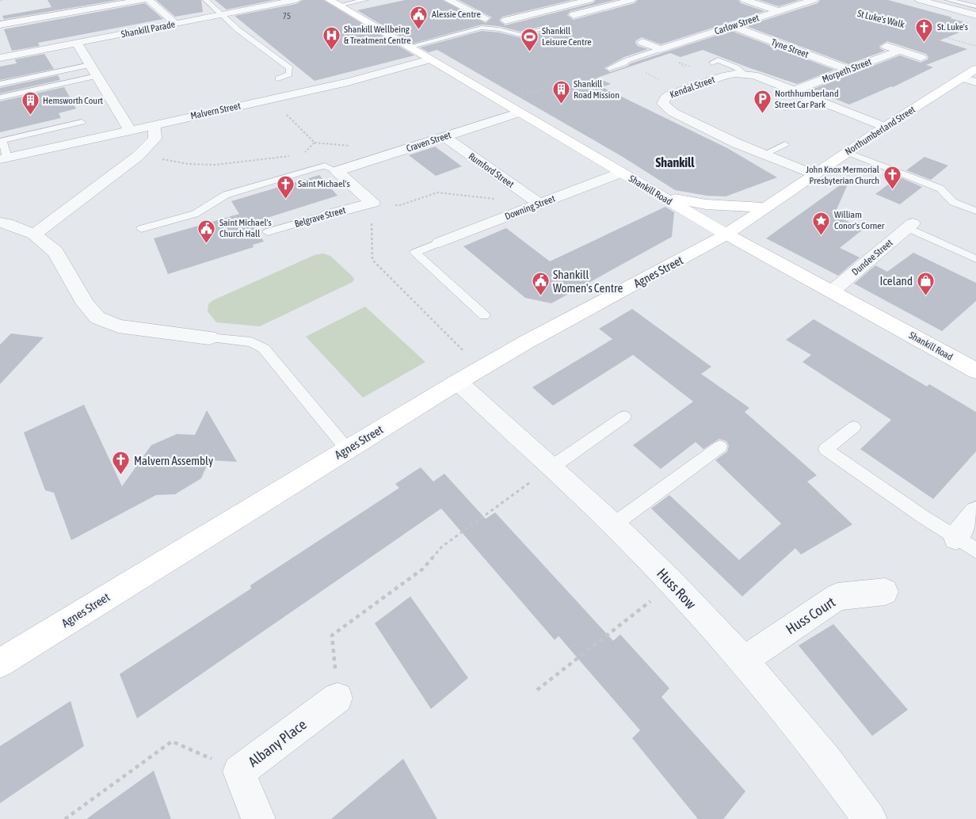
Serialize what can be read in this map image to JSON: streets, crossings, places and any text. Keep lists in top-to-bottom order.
{
  "streets": {
    "main road": ["Northumberland Street", "Shankill Road", "Agnes Street"],
    "street": [
      "Carlow Street",
      "Shankill Parade",
      "Tyne Street",
      "Morpeth Street",
      "Kendal Street",
      "Malvern Street",
      "Craven Street",
      "Rumford Street",
      "Downing Street",
      "Belgrave Street",
      "Dundee Street",
      "Huss Row",
      "Huss Court",
      "Albany Place"
    ],
    "path": ["St Luke's Walk"]
  },
  "crossings": [
    ["St Luke's Walk", "Carlow Street"],
    ["Carlow Street", "Tyne Street"],
    ["Tyne Street", "Morpeth Street"],
    ["Morpeth Street", "Kendal Street"],
    ["Kendal Street", "Northumberland Street"],
    ["Malvern Street", "Shankill Road"],
    ["Northumberland Street", "Shankill Road"],
    ["Northumberland Street", "Agnes Street"],
    ["Craven Street", "Rumford Street"],
    ["Craven Street", "Shankill Road"],
    ["Rumford Street", "Downing Street"],
    ["Shankill Road", "Downing Street"],
    ["Shankill Road", "Dundee Street"],
    ["Shankill Road", "Agnes Street"],
    ["Agnes Street", "Huss Row"],
    ["Huss Row", "Huss Court"]
  ],
  "districts": ["Shankill"],
  "places": {
    "public building": ["Alessie Centre", "Saint Michael's Church Hall", "Shankill Women's Centre"],
    "church": [
      "St. Luke's",
      "John Knox Mermorial Presbyterian Church",
      "Saint Michael's",
      "Malvern Assembly"
    ],
    "hospital": ["Shankill Wellbeing & Treatment Centre"],
    "sports": ["Shankill Leisure Centre"],
    "building": ["Shankill Road Mission", "Hemsworth Court"],
    "parking": ["Northhumberland Street Car Park"],
    "place": ["William Conor's Corner"],
    "shop": ["Iceland"]
  },
  "house_numbers": ["75"]
}
